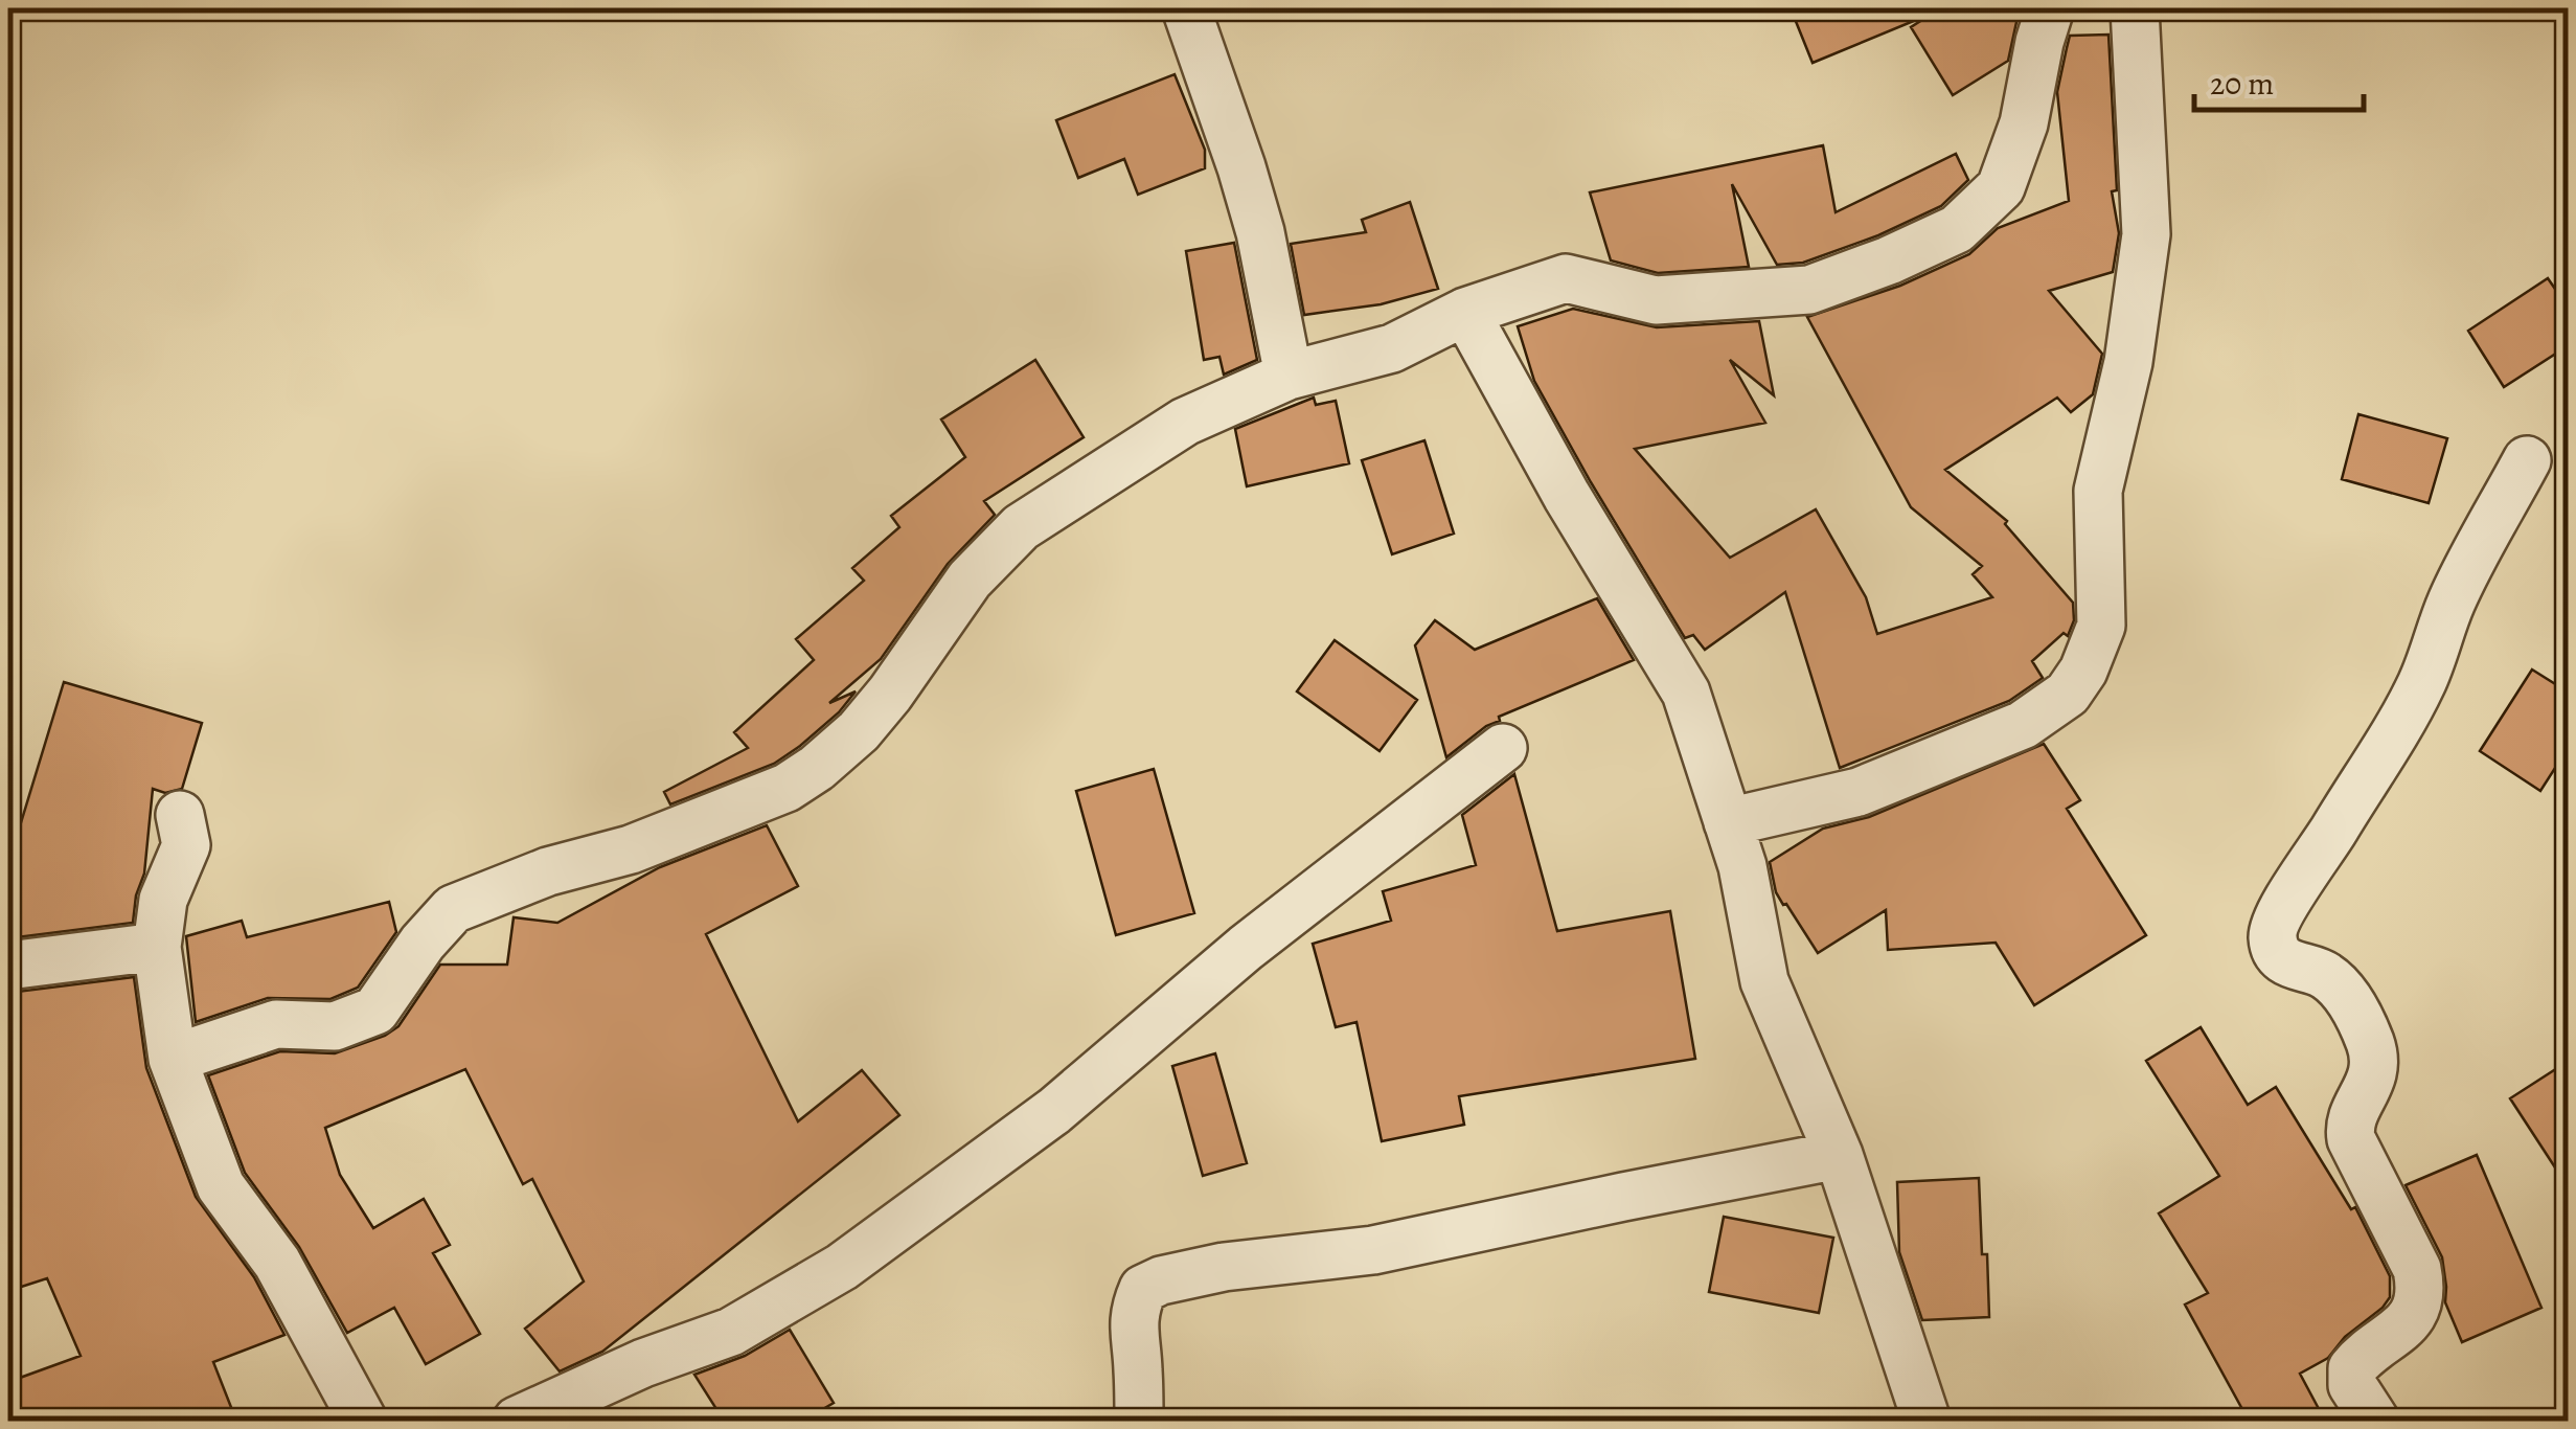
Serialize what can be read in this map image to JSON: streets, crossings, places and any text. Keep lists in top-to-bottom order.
{
  "scale_bar": "20 m"
}
